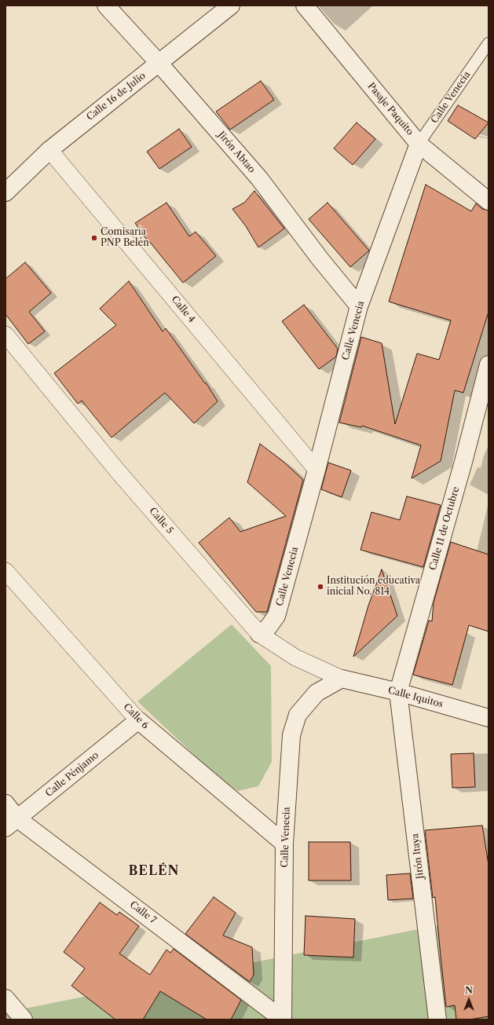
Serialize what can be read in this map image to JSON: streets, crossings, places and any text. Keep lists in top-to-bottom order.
{
  "streets": {
    "street": [
      "Calle 16 de Julio",
      "Calle Venecia",
      "Pasaje Paquito",
      "Jirón Abtao",
      "Calle 4",
      "Calle 5",
      "Calle 11 de Octubre",
      "Calle Iquitos",
      "Calle 6",
      "Calle Pénjamo",
      "Jirón Itaya",
      "Calle 7"
    ]
  },
  "crossings": [
    ["Calle 16 de Julio", "Jirón Abtao"],
    ["Calle 16 de Julio", "Calle 4"],
    ["Calle Venecia", "Pasaje Paquito"],
    ["Calle Venecia", "Jirón Abtao"],
    ["Calle Venecia", "Calle 4"],
    ["Calle Venecia", "Calle 5"],
    ["Calle Venecia", "Calle Iquitos"],
    ["Calle Venecia", "Calle 6"],
    ["Calle Venecia", "Calle 7"],
    ["Calle 5", "Calle Iquitos"],
    ["Calle 11 de Octubre", "Calle Iquitos"],
    ["Calle 11 de Octubre", "Jirón Itaya"],
    ["Calle Iquitos", "Jirón Itaya"],
    ["Calle 6", "Calle Pénjamo"],
    ["Calle Pénjamo", "Calle 7"]
  ],
  "districts": ["BELÉN"],
  "places": ["Comisaría PNP Belén", "Institución educativa inicial No. 814"],
  "north": "top"
}
